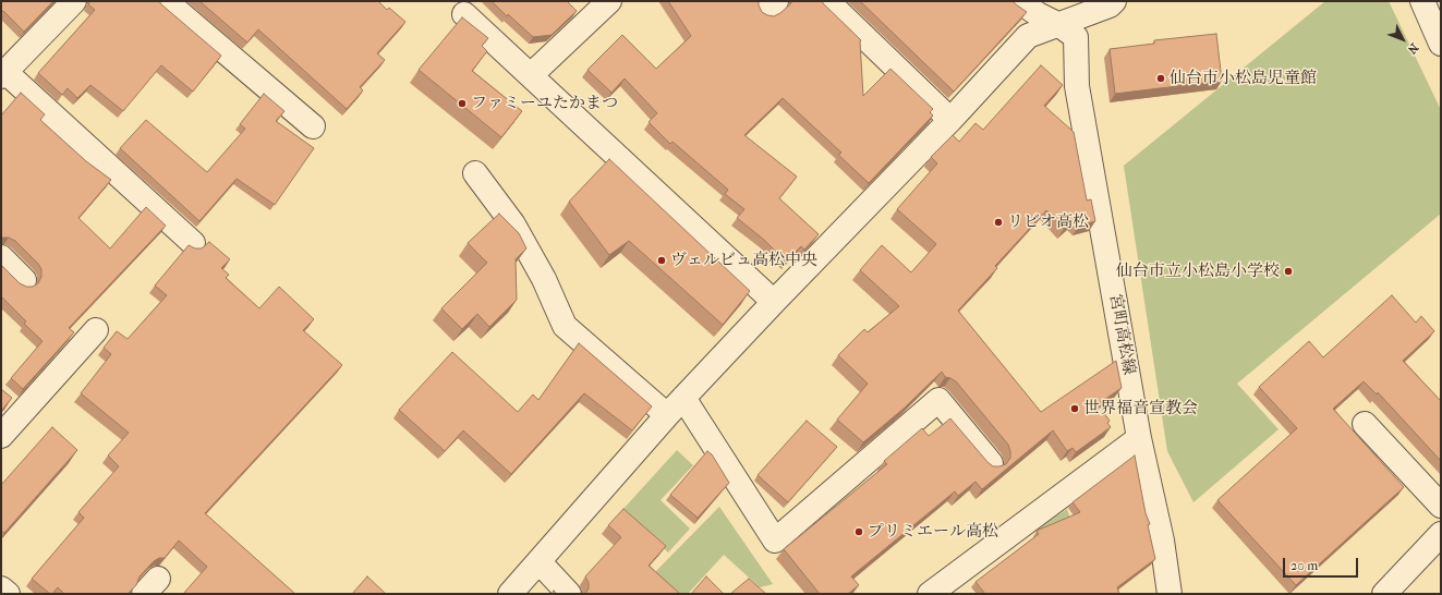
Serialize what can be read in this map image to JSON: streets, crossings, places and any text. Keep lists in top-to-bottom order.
{
  "streets": {
    "street": ["宮町高松線"]
  },
  "places": [
    "仙台市小松島児童館",
    "ファミーユたかまつ",
    "リビオ高松",
    "ヴェルビュ高松中央",
    "仙台市立小松島小学校",
    "世界福音宣教会",
    "プリミエール高松"
  ],
  "scale_bar": "20 m",
  "north": "bottom right"
}
